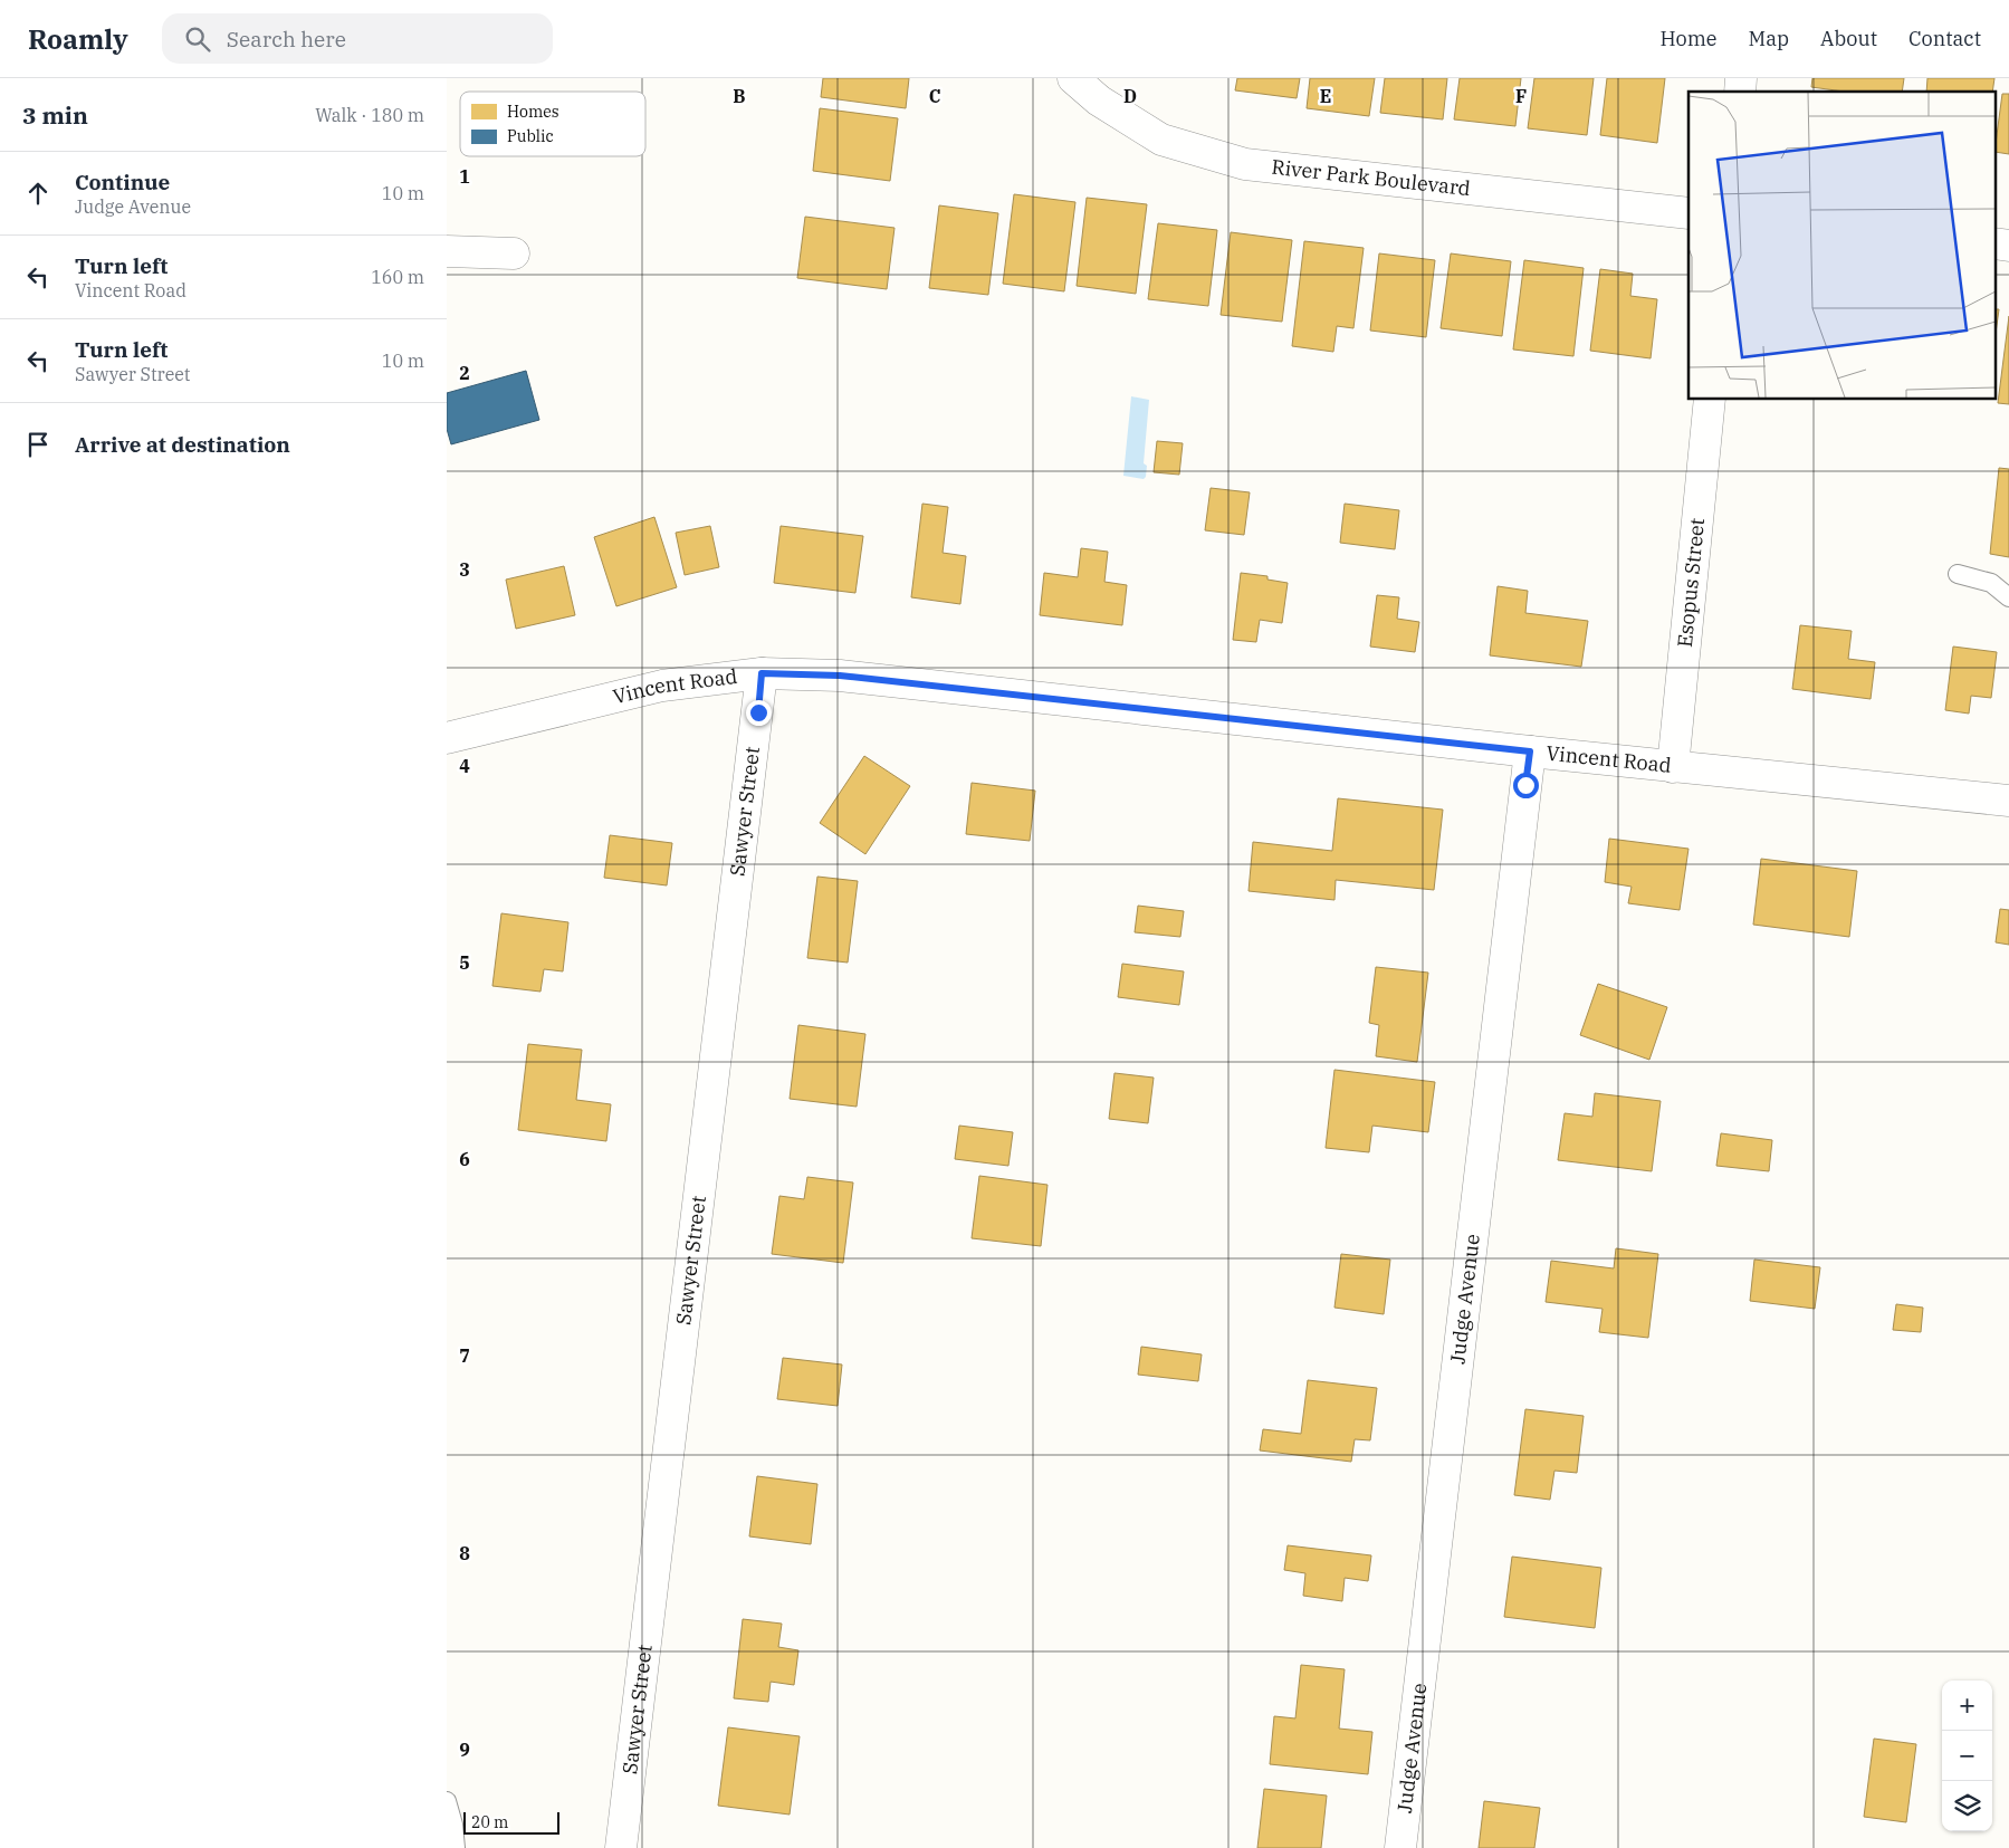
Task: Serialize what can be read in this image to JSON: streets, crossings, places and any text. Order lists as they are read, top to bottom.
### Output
{
  "streets": {
    "street": [
      "River Park Boulevard",
      "Esopus Street",
      "Vincent Road",
      "Sawyer Street",
      "Judge Avenue"
    ]
  },
  "crossings": [
    ["Esopus Street", "Vincent Road"],
    ["Vincent Road", "Sawyer Street"],
    ["Vincent Road", "Judge Avenue"]
  ],
  "legend": ["Homes", "Public"],
  "scale_bar": "20 m",
  "page": {
    "header": "Roamly",
    "search": "Search here",
    "nav": [
      "Home",
      "Map",
      "About",
      "Contact"
    ],
    "heading": ["3 min", "Walk · 180 m"],
    "list": [
      ["Continue", "Judge Avenue", "10 m"],
      ["Turn left", "Vincent Road", "160 m"],
      ["Turn left", "Sawyer Street", "10 m"],
      "Arrive at destination"
    ],
    "map_buttons": ["+", "−"],
    "scale": "20 m"
  },
  "grid": {
    "columns": [
      "B",
      "C",
      "D",
      "E",
      "F"
    ],
    "rows": [
      "1",
      "2",
      "3",
      "4",
      "5",
      "6",
      "7",
      "8",
      "9"
    ]
  }
}
